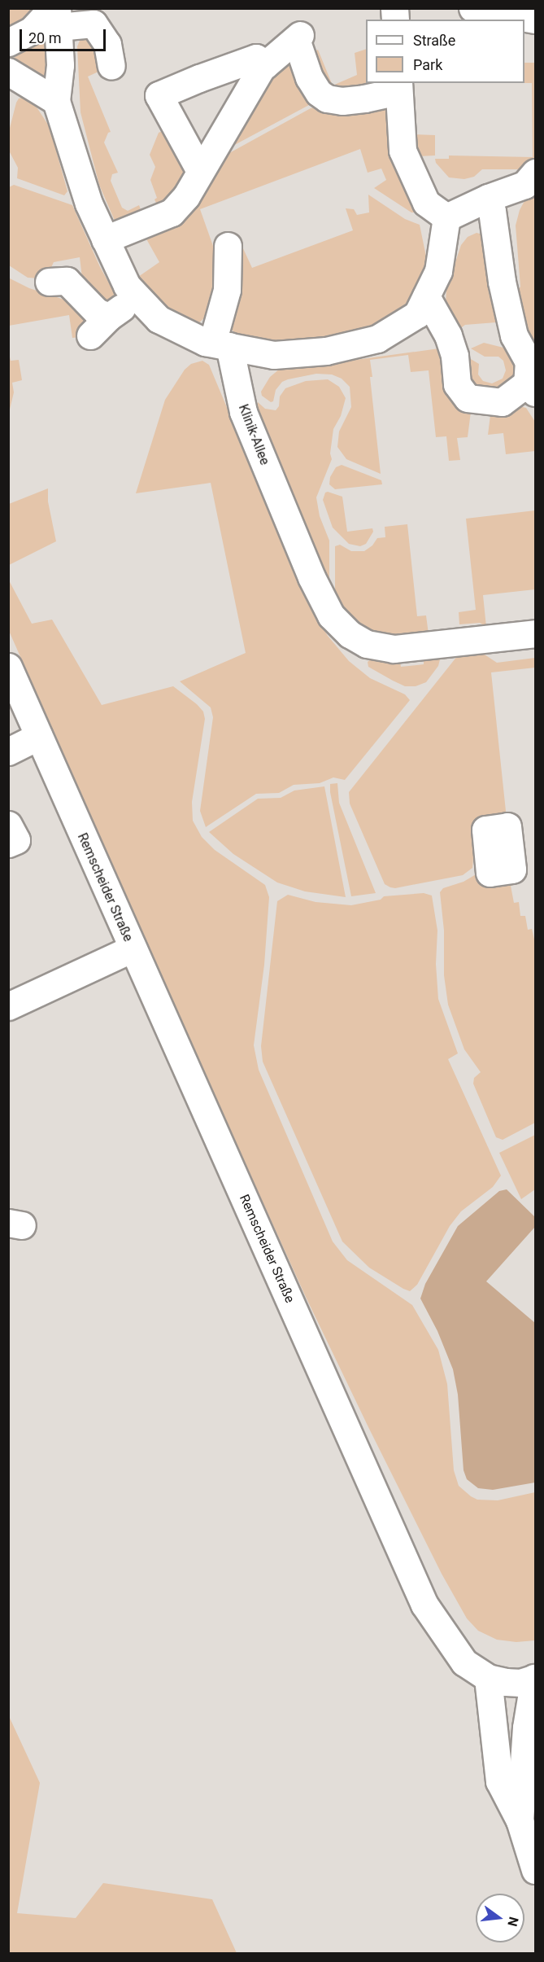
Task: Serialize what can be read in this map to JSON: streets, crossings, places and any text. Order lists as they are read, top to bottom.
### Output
{
  "streets": {
    "street": ["Klinik-Allee", "Remscheider Straße"]
  },
  "legend": ["Straße", "Park"],
  "scale_bar": "20 m",
  "north": "right"
}
